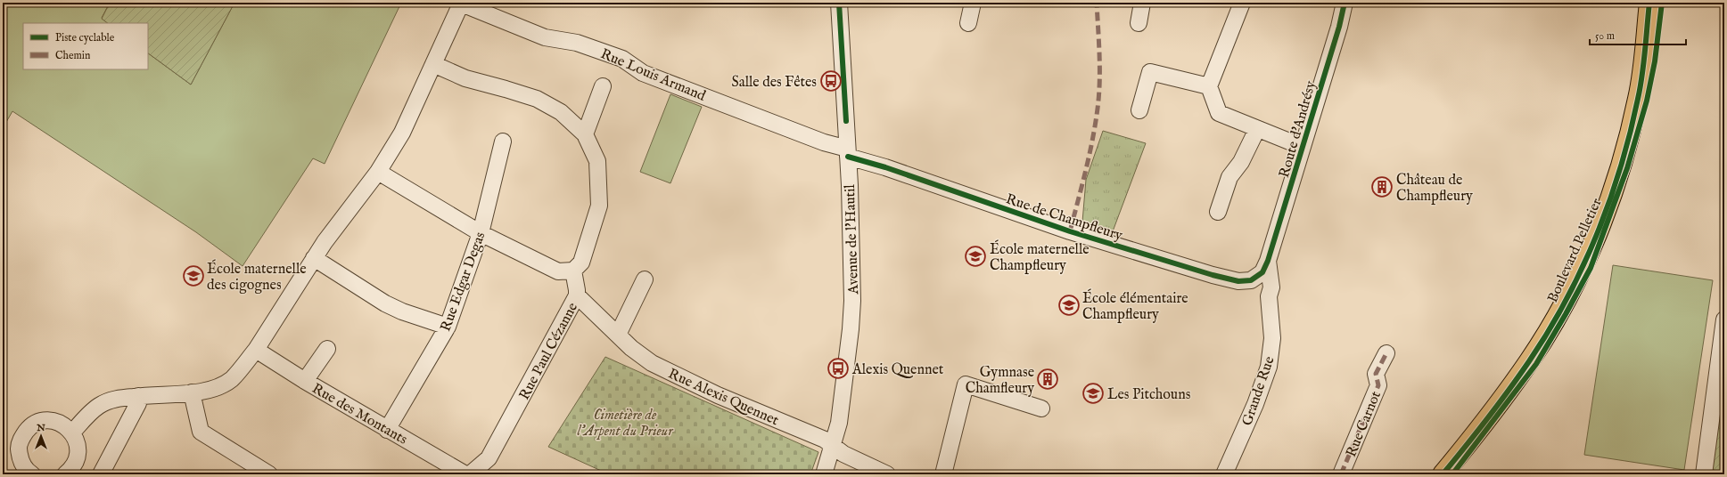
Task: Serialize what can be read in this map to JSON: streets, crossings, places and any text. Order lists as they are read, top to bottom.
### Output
{
  "streets": {
    "main road": ["Boulevard Pelletier"],
    "street": [
      "Rue Louis Armand",
      "Route d'Andrésy",
      "Rue de Champfleury",
      "Avenue de l'Hautil",
      "Rue Edgar Degas",
      "Rue Paul Cézanne",
      "Grande Rue",
      "Rue Alexis Quennet",
      "Rue des Montants",
      "Rue Carnot"
    ]
  },
  "crossings": [
    ["Rue Louis Armand", "Rue de Champfleury"],
    ["Rue Louis Armand", "Avenue de l'Hautil"],
    ["Route d'Andrésy", "Rue de Champfleury"],
    ["Route d'Andrésy", "Grande Rue"],
    ["Rue de Champfleury", "Avenue de l'Hautil"],
    ["Rue de Champfleury", "Grande Rue"],
    ["Avenue de l'Hautil", "Rue Alexis Quennet"],
    ["Rue Edgar Degas", "Rue des Montants"],
    ["Rue Paul Cézanne", "Rue Alexis Quennet"]
  ],
  "parks": ["Cimetière de l'Arpent du Prieur"],
  "places": {
    "bus stop": ["Salle des Fêtes", "Alexis Quennet"],
    "building": ["Château de Champfleury", "Gymnase Chamfleury"],
    "school or university": [
      "École maternelle Champfleury",
      "École maternelle des cigognes",
      "École élémentaire Champfleury",
      "Les Pitchouns"
    ]
  },
  "legend": ["Piste cyclable", "Chemin"],
  "scale_bar": "50 m",
  "north": "top"
}
